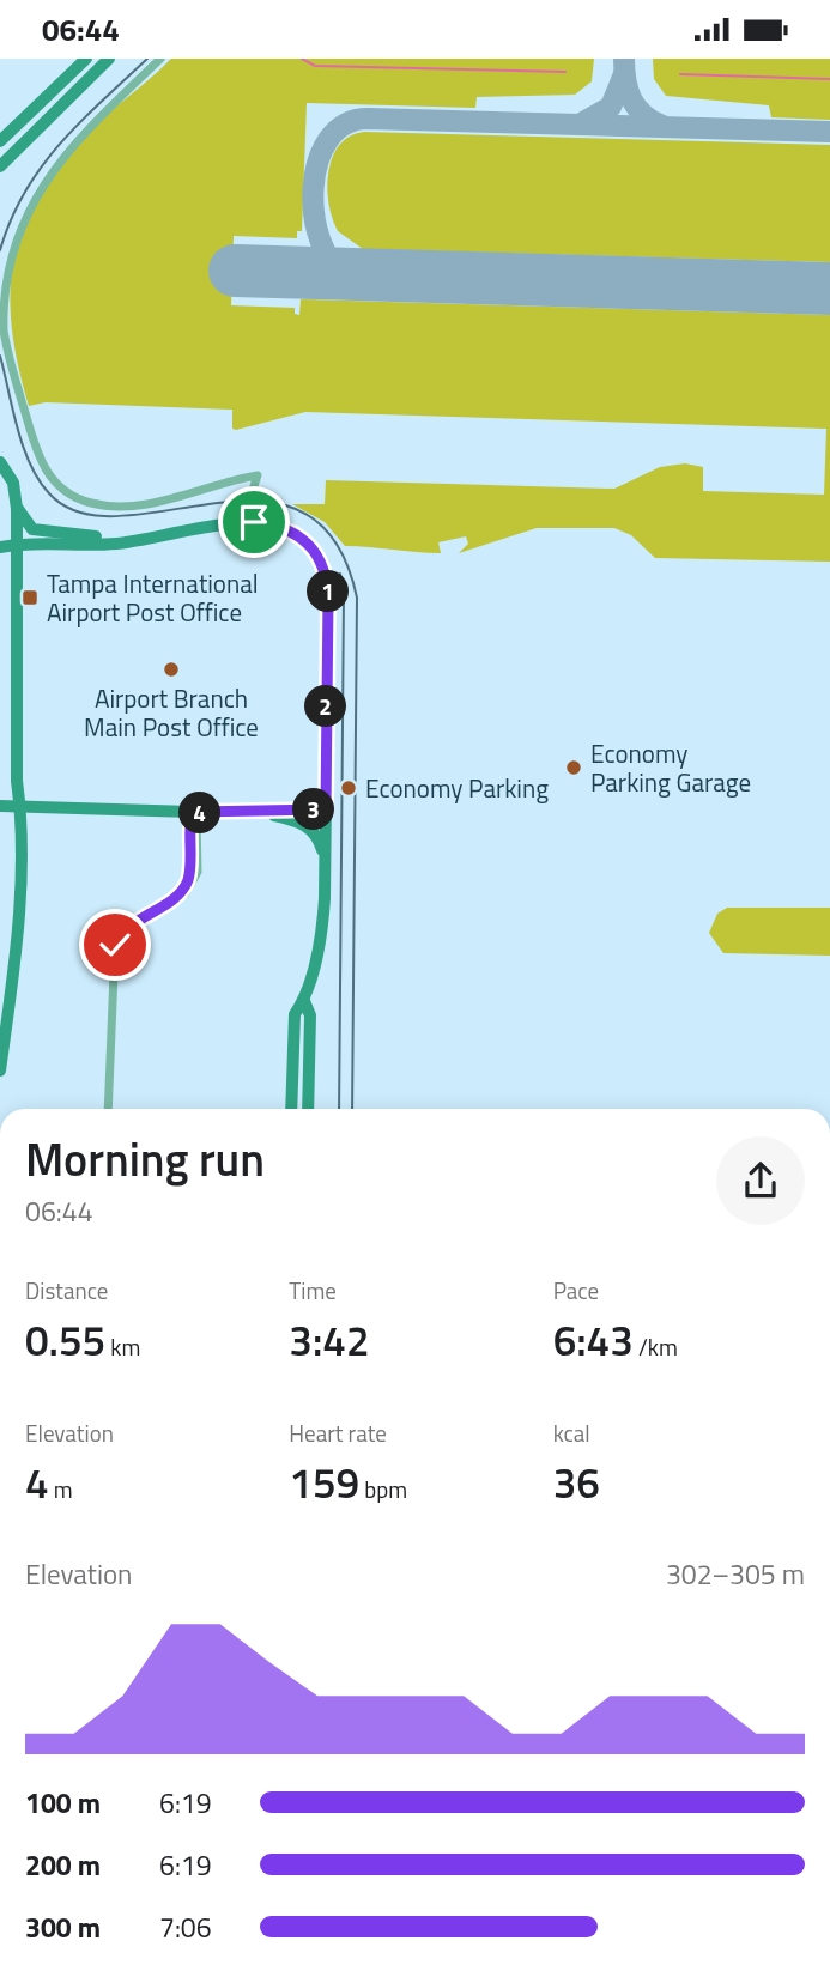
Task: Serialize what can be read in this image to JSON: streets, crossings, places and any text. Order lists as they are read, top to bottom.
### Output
{
  "places": {
    "transit": ["Tampa International Airport Post Office"],
    "other": ["Airport Branch Main Post Office", "Economy Parking Garage", "Economy Parking"]
  },
  "page": {
    "status": "06:44",
    "pins": [
      "1",
      "2",
      "3",
      "4"
    ],
    "heading": ["Morning run", "06:44"],
    "stats": [
      ["Distance", "0.55 km"],
      ["Time", "3:42"],
      ["Pace", "6:43 /km"],
      ["Elevation", "4 m"],
      ["Heart rate", "159 bpm"],
      ["kcal", "36"]
    ],
    "chart": ["Elevation", "302–305 m"],
    "list": [
      {
        "name": "100 m",
        "note": "6:19"
      },
      {
        "name": "200 m",
        "note": "6:19"
      },
      {
        "name": "300 m",
        "note": "7:06"
      }
    ]
  }
}
